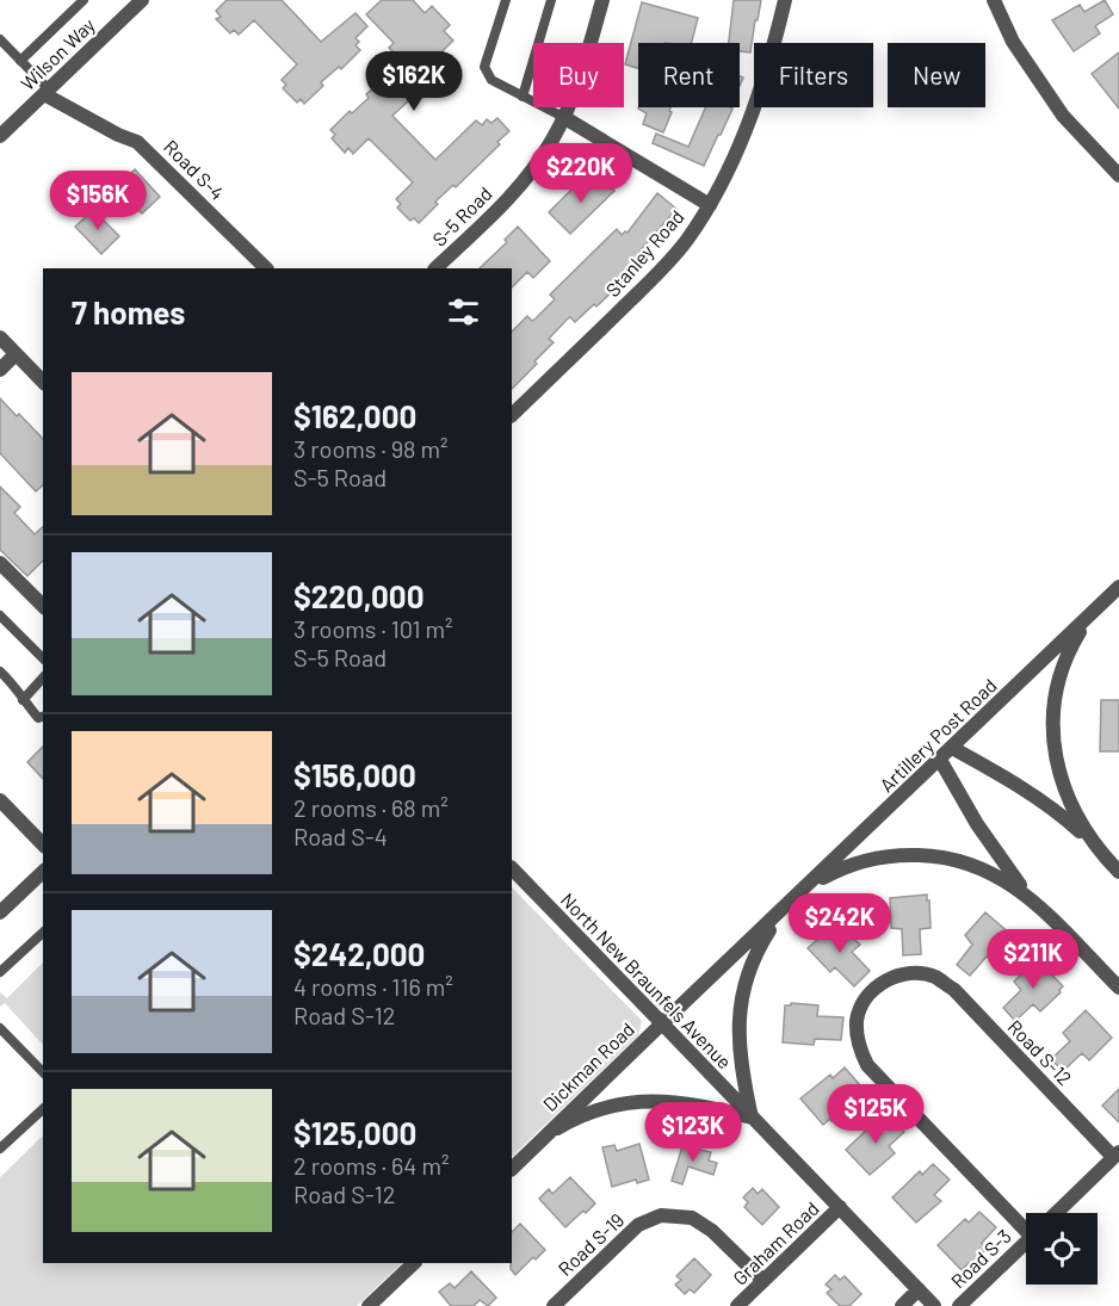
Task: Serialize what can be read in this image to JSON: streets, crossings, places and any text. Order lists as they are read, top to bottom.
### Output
{
  "streets": {
    "street": [
      "Wilson Way",
      "Road S-4",
      "S-5 Road",
      "Stanley Road",
      "Artillery Post Road",
      "North New Braunfels Avenue",
      "Road S-12",
      "Dickman Road",
      "Graham Road",
      "Road S-19",
      "Road S-3"
    ]
  },
  "crossings": [
    ["Wilson Way", "Road S-4"],
    ["Artillery Post Road", "North New Braunfels Avenue"],
    ["Artillery Post Road", "Dickman Road"],
    ["North New Braunfels Avenue", "Dickman Road"],
    ["North New Braunfels Avenue", "Graham Road"],
    ["Road S-12", "Road S-3"],
    ["Graham Road", "Road S-19"]
  ],
  "page": {
    "chip": [
      "Buy",
      "Rent",
      "Filters",
      "New"
    ],
    "price": [
      "$162K",
      "$220K",
      "$156K",
      "$242K",
      "$211K",
      "$125K",
      "$123K"
    ],
    "heading": "7 homes",
    "list": [
      {
        "name": "$162,000",
        "note": "3 rooms · 98 m² · S-5 Road"
      },
      {
        "name": "$220,000",
        "note": "3 rooms · 101 m² · S-5 Road"
      },
      {
        "name": "$156,000",
        "note": "2 rooms · 68 m² · Road S-4"
      },
      {
        "name": "$242,000",
        "note": "4 rooms · 116 m² · Road S-12"
      },
      {
        "name": "$125,000",
        "note": "2 rooms · 64 m² · Road S-12"
      }
    ]
  }
}
